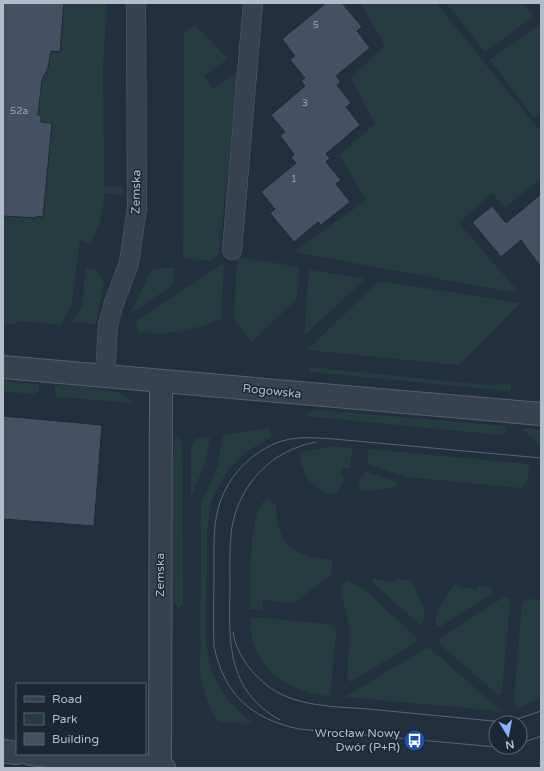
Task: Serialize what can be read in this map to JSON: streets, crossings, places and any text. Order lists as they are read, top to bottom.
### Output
{
  "streets": {
    "street": ["Zemska", "Rogowska"]
  },
  "crossings": [
    ["Zemska", "Rogowska"]
  ],
  "places": {
    "bus stop": ["Wrocław Nowy Dwór (P+R)"]
  },
  "house_numbers": [
    "5",
    "3",
    "52a",
    "1"
  ],
  "legend": ["Road", "Park", "Building"],
  "north": "bottom"
}
